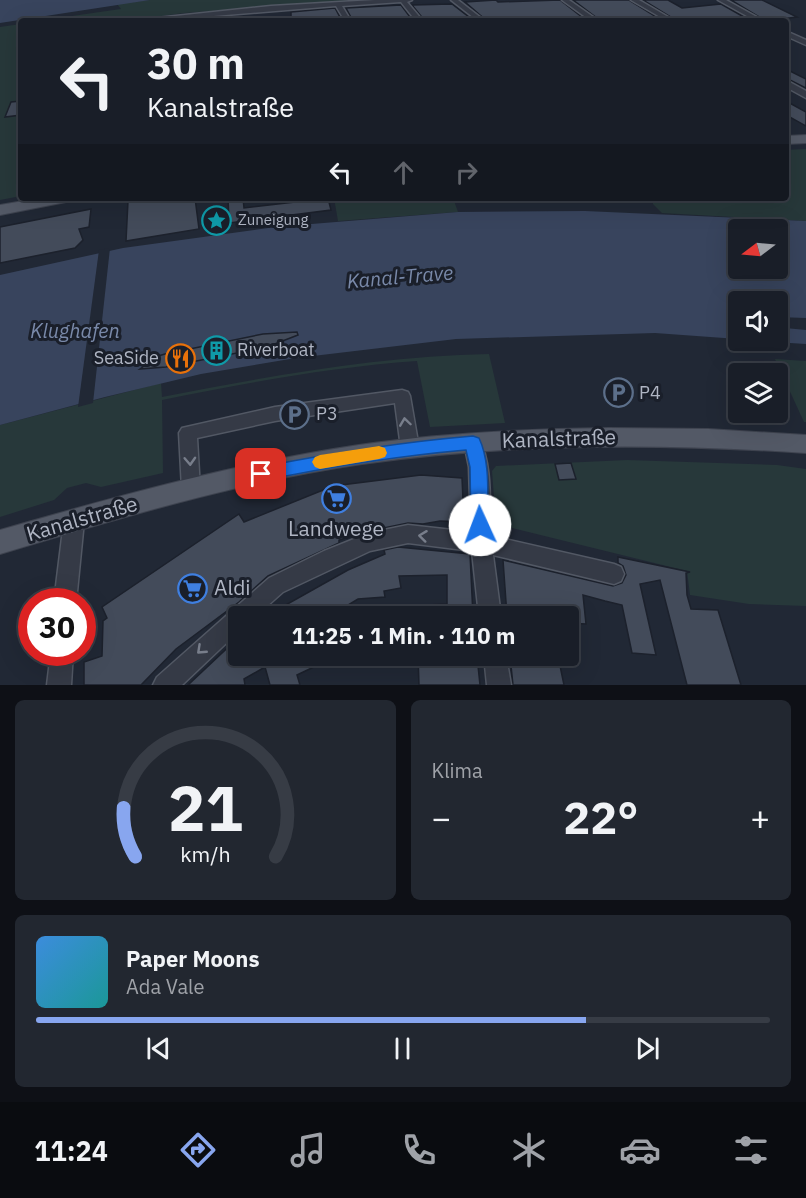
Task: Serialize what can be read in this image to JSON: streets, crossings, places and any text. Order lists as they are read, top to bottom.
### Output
{
  "streets": {
    "main road": ["Kanalstraße"]
  },
  "water": ["Kanal-Trave", "Klughafen"],
  "places": {
    "place": ["Zuneigung"],
    "building": ["Riverboat"],
    "restaurant": ["SeaSide"],
    "parking": ["P4", "P3"],
    "supermarket": ["Landwege", "Aldi"]
  },
  "north": "left",
  "page": {
    "turn": ["30 m", "Kanalstraße"],
    "limit": "30",
    "trip": "11:25 · 1 Min. · 110 m",
    "tile": "Klima",
    "heat": ["−", "22°", "+"],
    "song": ["Paper Moons", "Ada Vale"],
    "tabs": "11:24",
    "gauge": ["21", "km/h"]
  }
}
